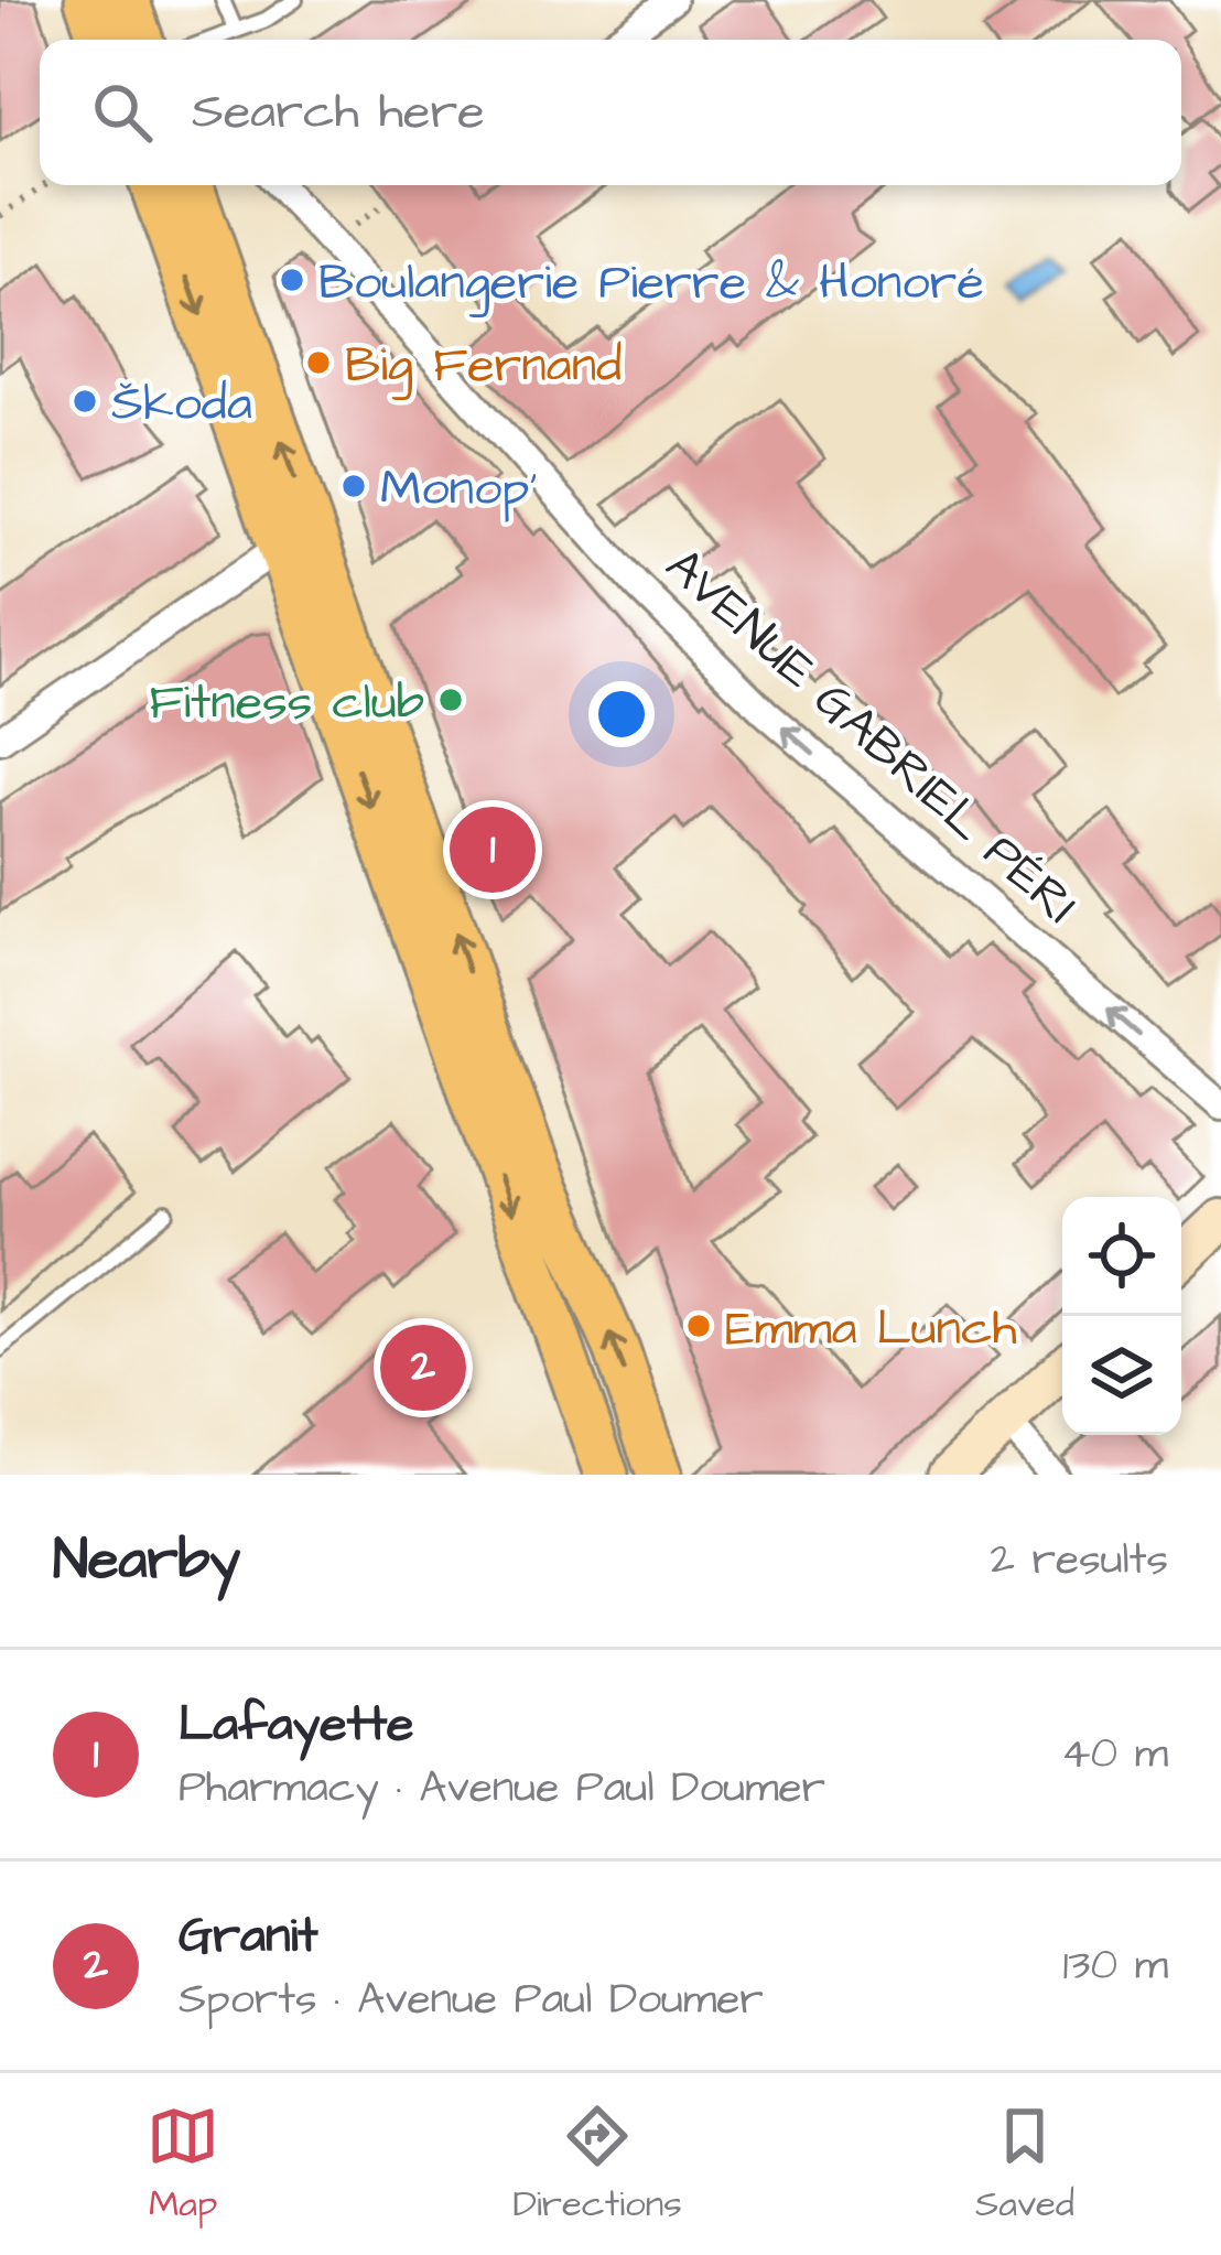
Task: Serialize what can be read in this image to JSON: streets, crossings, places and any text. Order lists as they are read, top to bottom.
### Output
{
  "streets": {
    "street": ["AVENUE GABRIEL PÉRI"]
  },
  "one_way": ["AVENUE GABRIEL PÉRI"],
  "places": [
    "Boulangerie Pierre & Honoré",
    "Big Fernand",
    "Škoda",
    "Monop'",
    "Fitness club",
    "Emma Lunch"
  ],
  "page": {
    "search": "Search here",
    "pins": ["1", "2"],
    "heading": ["Nearby", "2 results"],
    "list": [
      {
        "mark": "1",
        "name": "Lafayette",
        "note": "Pharmacy · Avenue Paul Doumer",
        "value": "40 m"
      },
      {
        "mark": "2",
        "name": "Granit",
        "note": "Sports · Avenue Paul Doumer",
        "value": "130 m"
      }
    ],
    "nav": ["Map", "Directions", "Saved"]
  }
}
